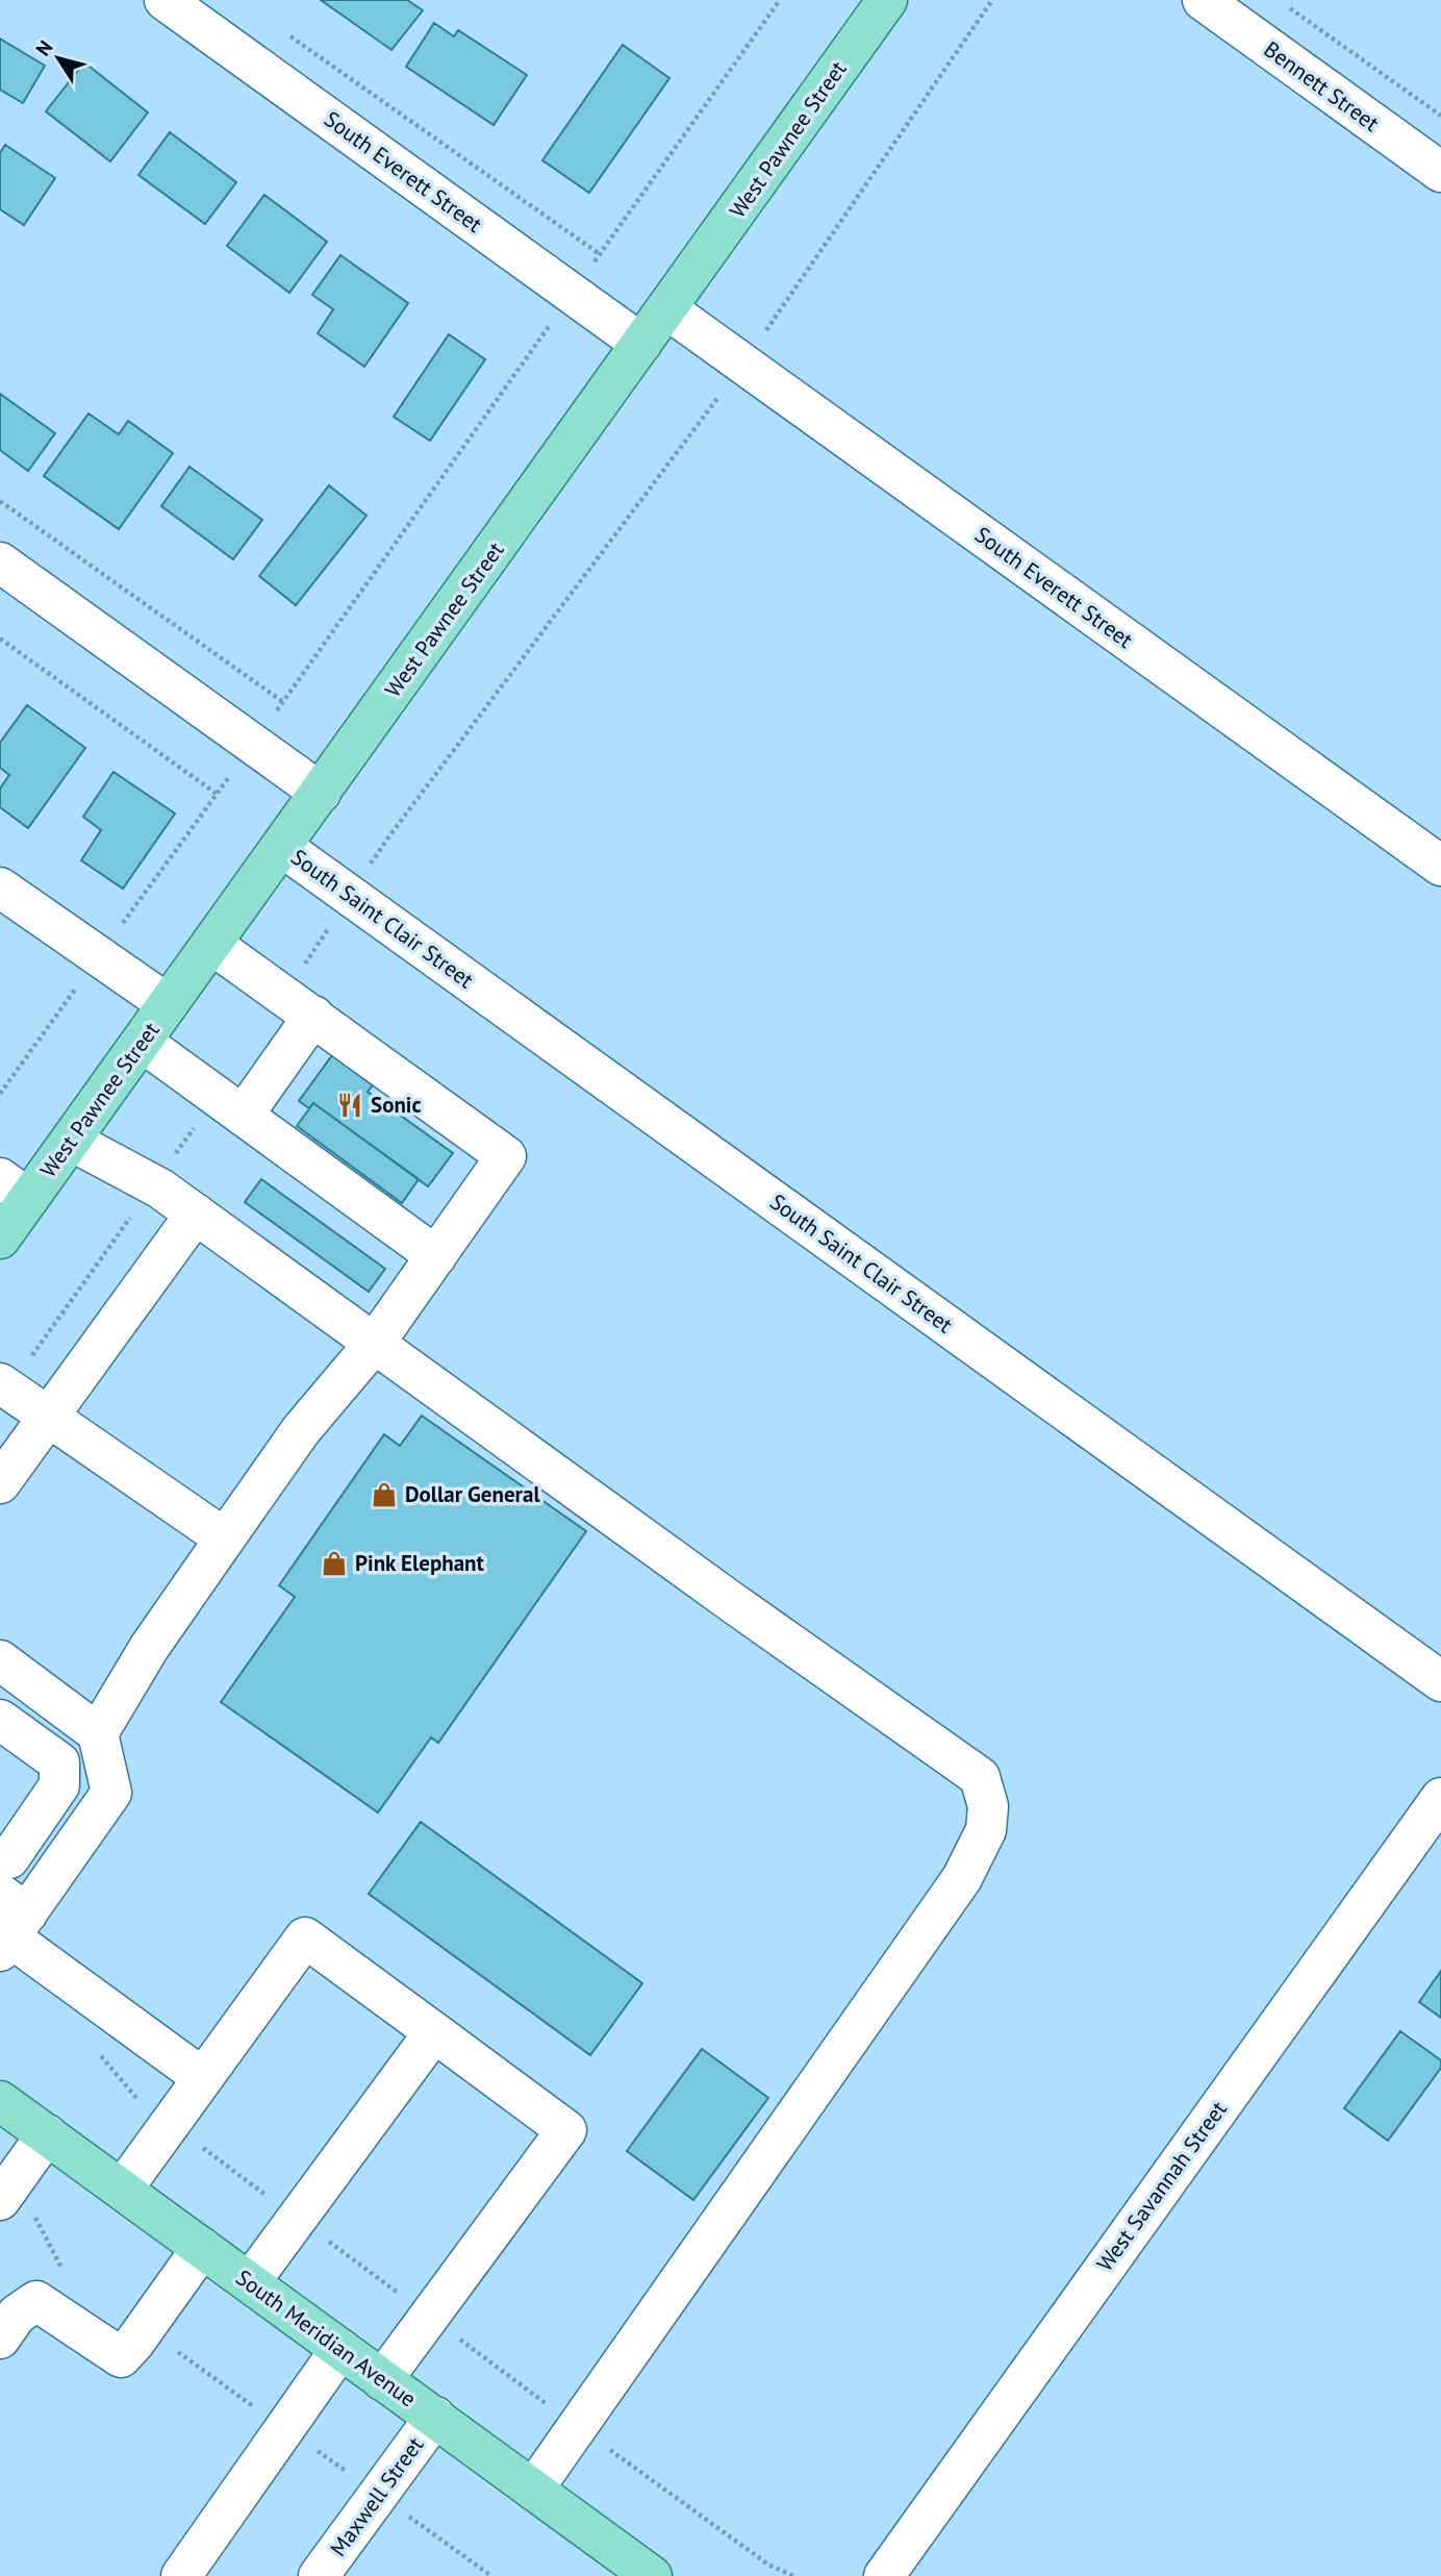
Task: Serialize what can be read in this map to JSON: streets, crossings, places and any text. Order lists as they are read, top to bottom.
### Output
{
  "streets": {
    "main road": ["West Pawnee Street", "South Meridian Avenue"],
    "street": [
      "Bennett Street",
      "South Everett Street",
      "South Saint Clair Street",
      "West Savannah Street",
      "Maxwell Street"
    ]
  },
  "crossings": [
    ["West Pawnee Street", "South Everett Street"],
    ["West Pawnee Street", "South Saint Clair Street"],
    ["South Meridian Avenue", "Maxwell Street"]
  ],
  "places": {
    "restaurant": ["Sonic"],
    "shop": ["Dollar General", "Pink Elephant"]
  },
  "north": "top left"
}
